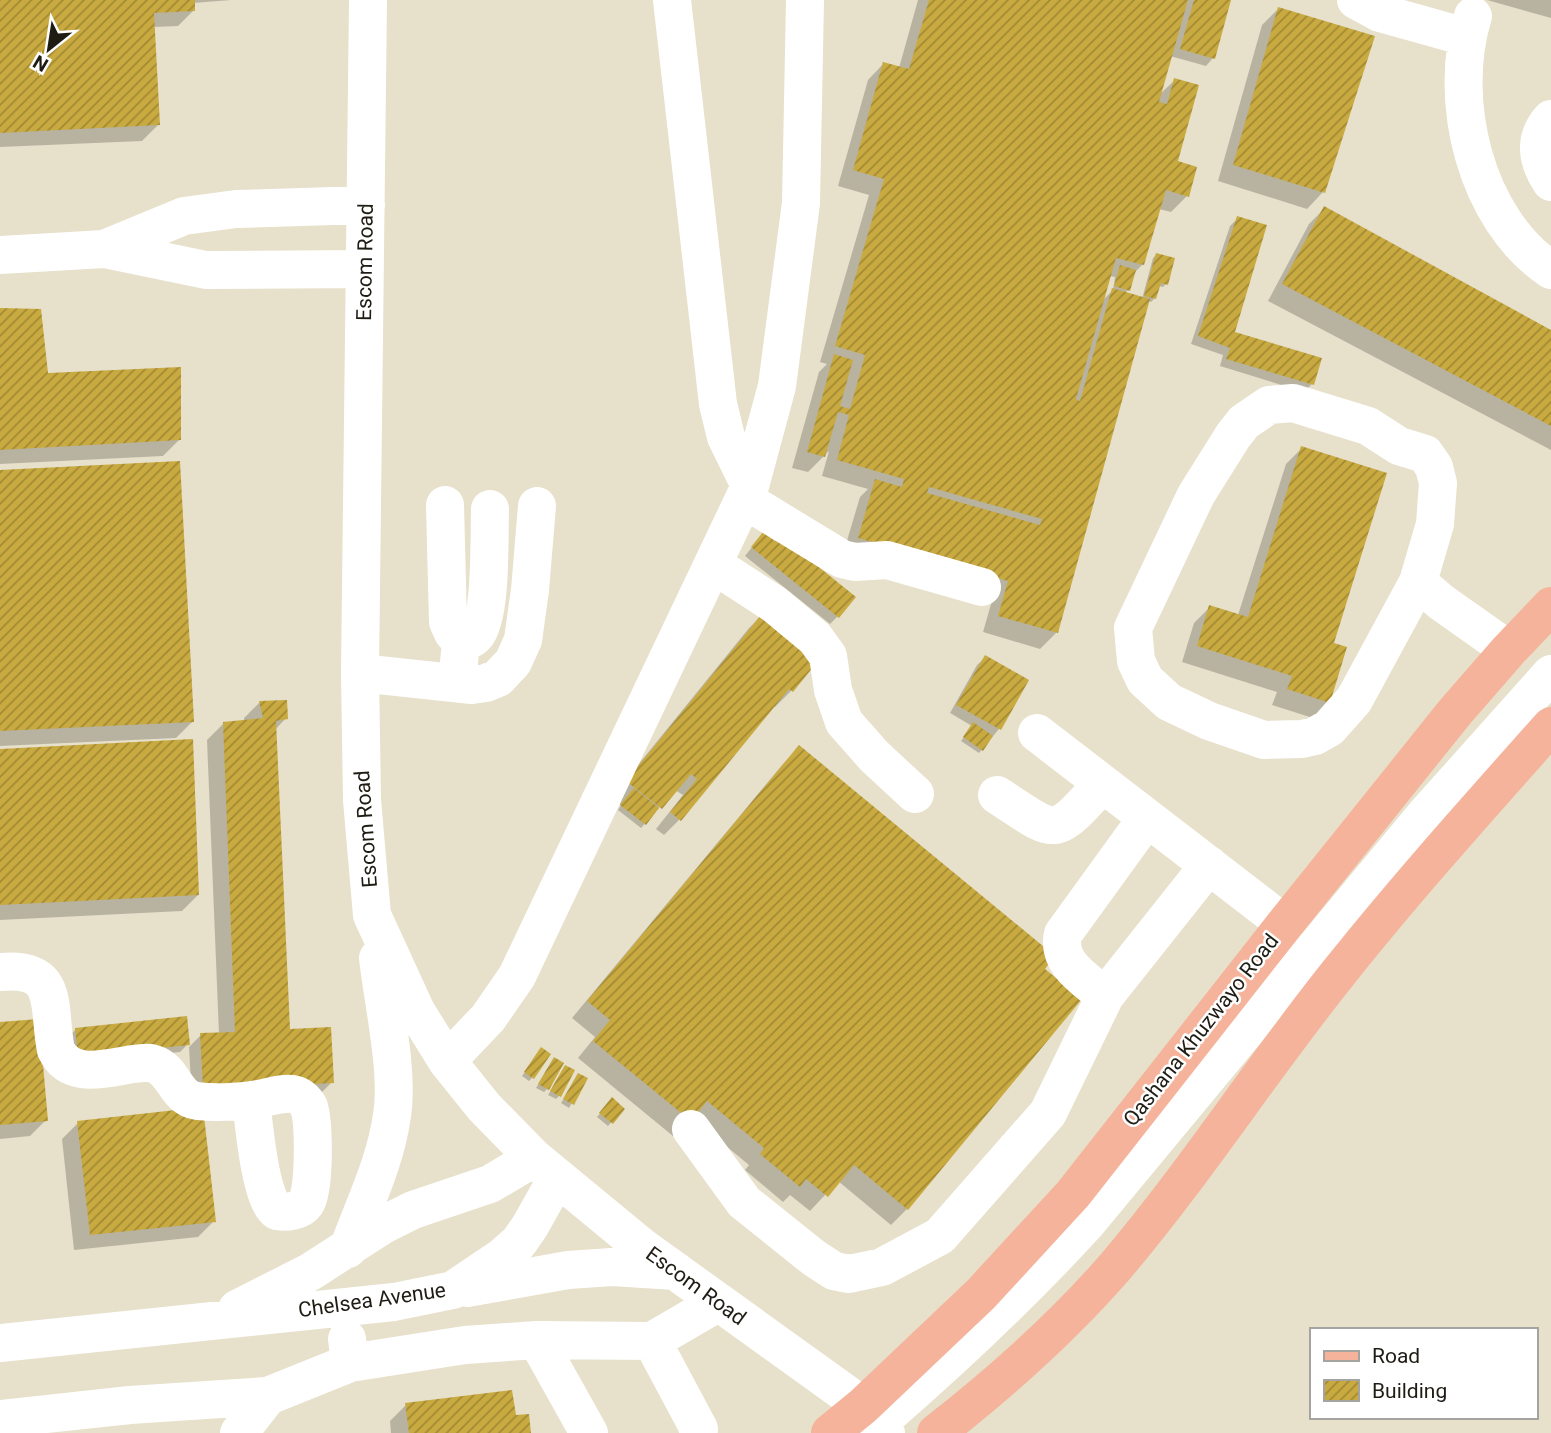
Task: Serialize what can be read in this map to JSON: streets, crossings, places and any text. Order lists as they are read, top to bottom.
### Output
{
  "streets": {
    "main road": ["Qashana Khuzwayo Road"],
    "street": ["Escom Road", "Chelsea Avenue"]
  },
  "crossings": [
    ["Escom Road", "Qashana Khuzwayo Road"],
    ["Escom Road", "Chelsea Avenue"]
  ],
  "legend": ["Road", "Building"],
  "north": "bottom left"
}
